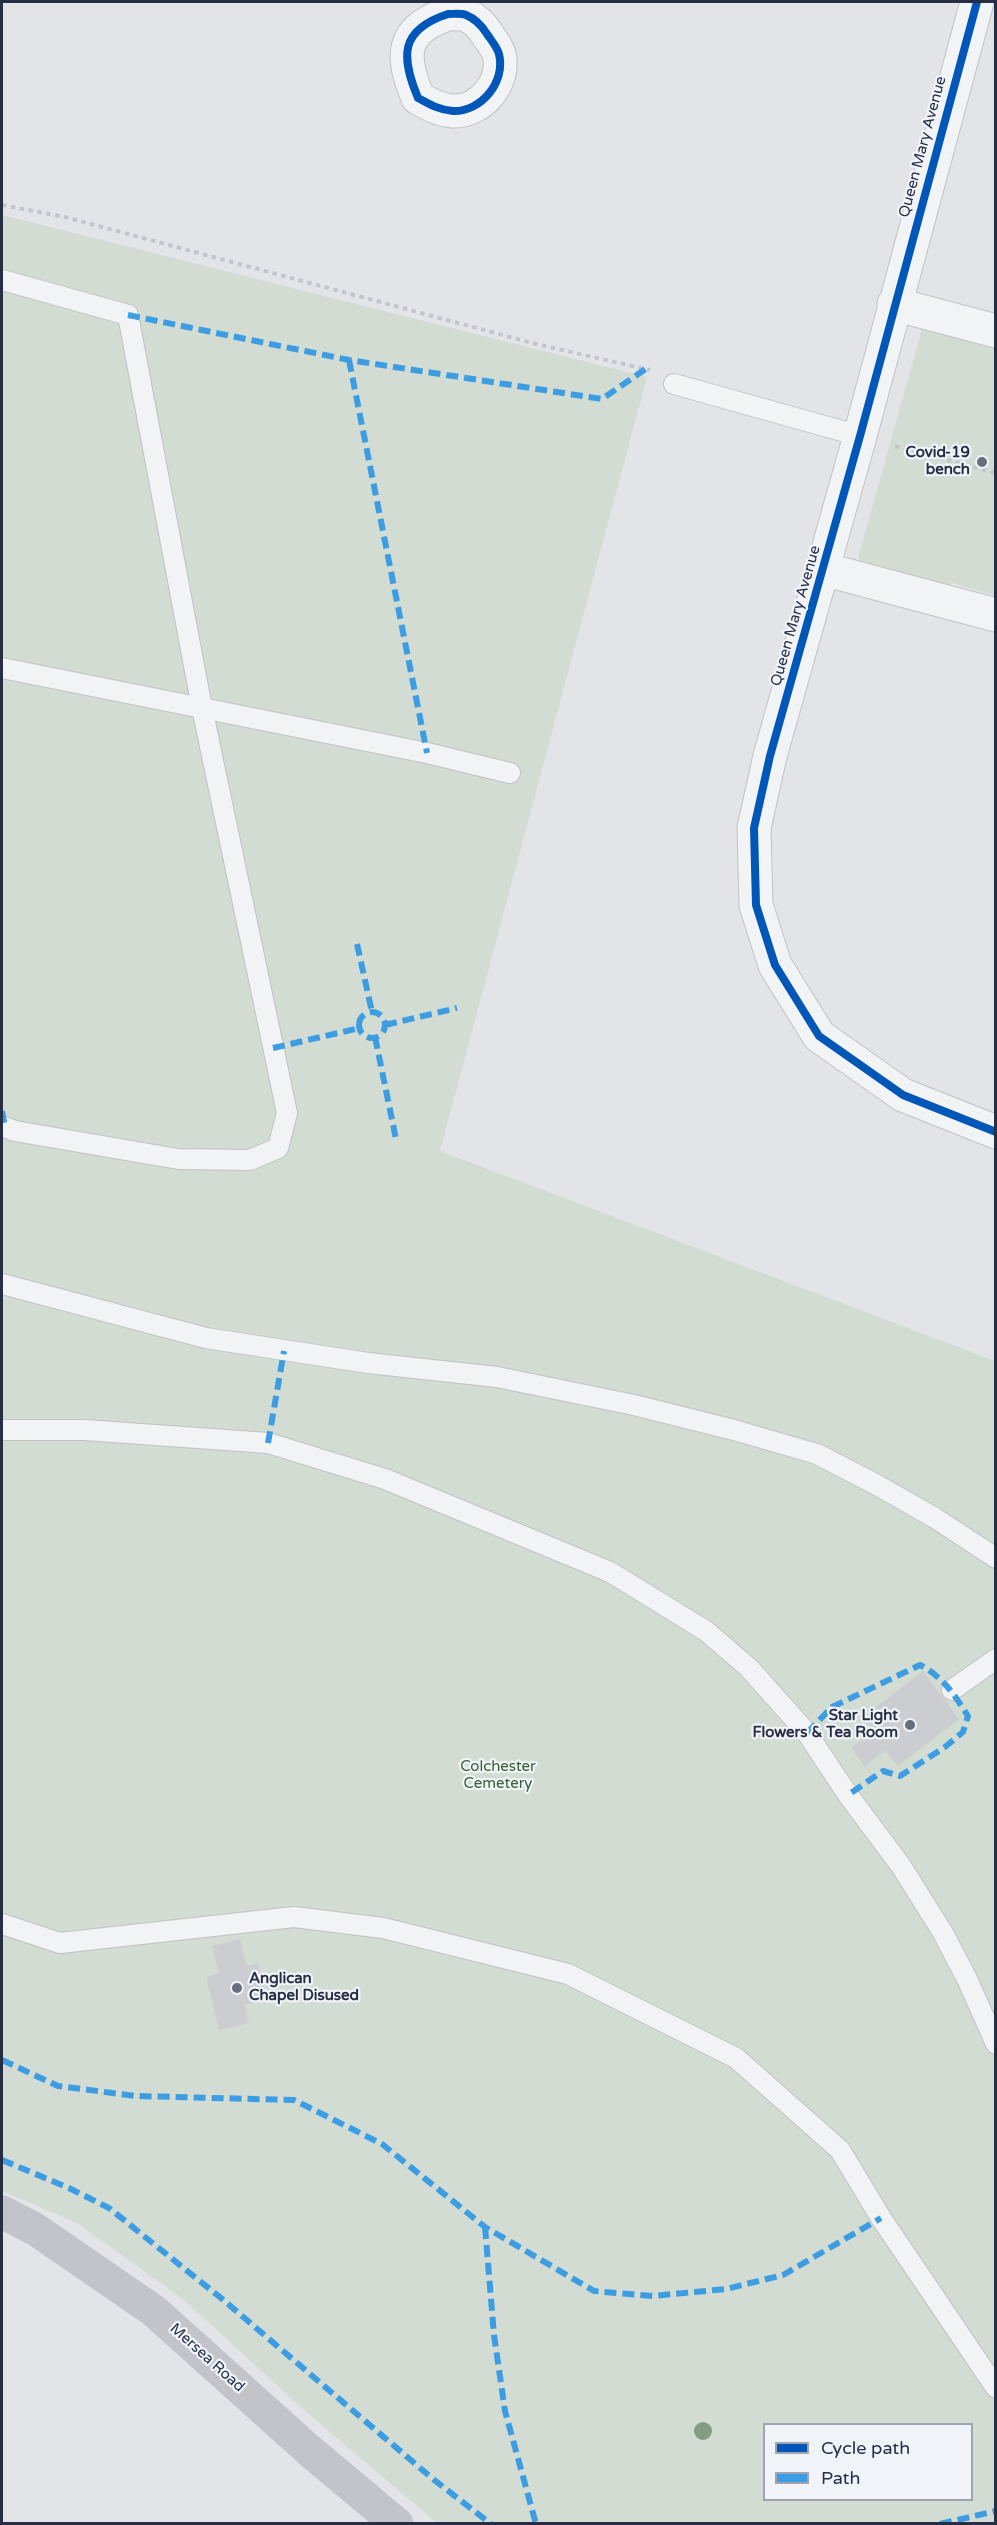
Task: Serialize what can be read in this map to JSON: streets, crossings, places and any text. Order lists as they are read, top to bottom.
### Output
{
  "streets": {
    "main road": ["Mersea Road"],
    "street": ["Queen Mary Avenue"]
  },
  "parks": ["Colchester Cemetery"],
  "places": ["Covid-19 bench", "Star Light Flowers & Tea Room", "Anglican Chapel Disused"],
  "legend": ["Cycle path", "Path"]
}
